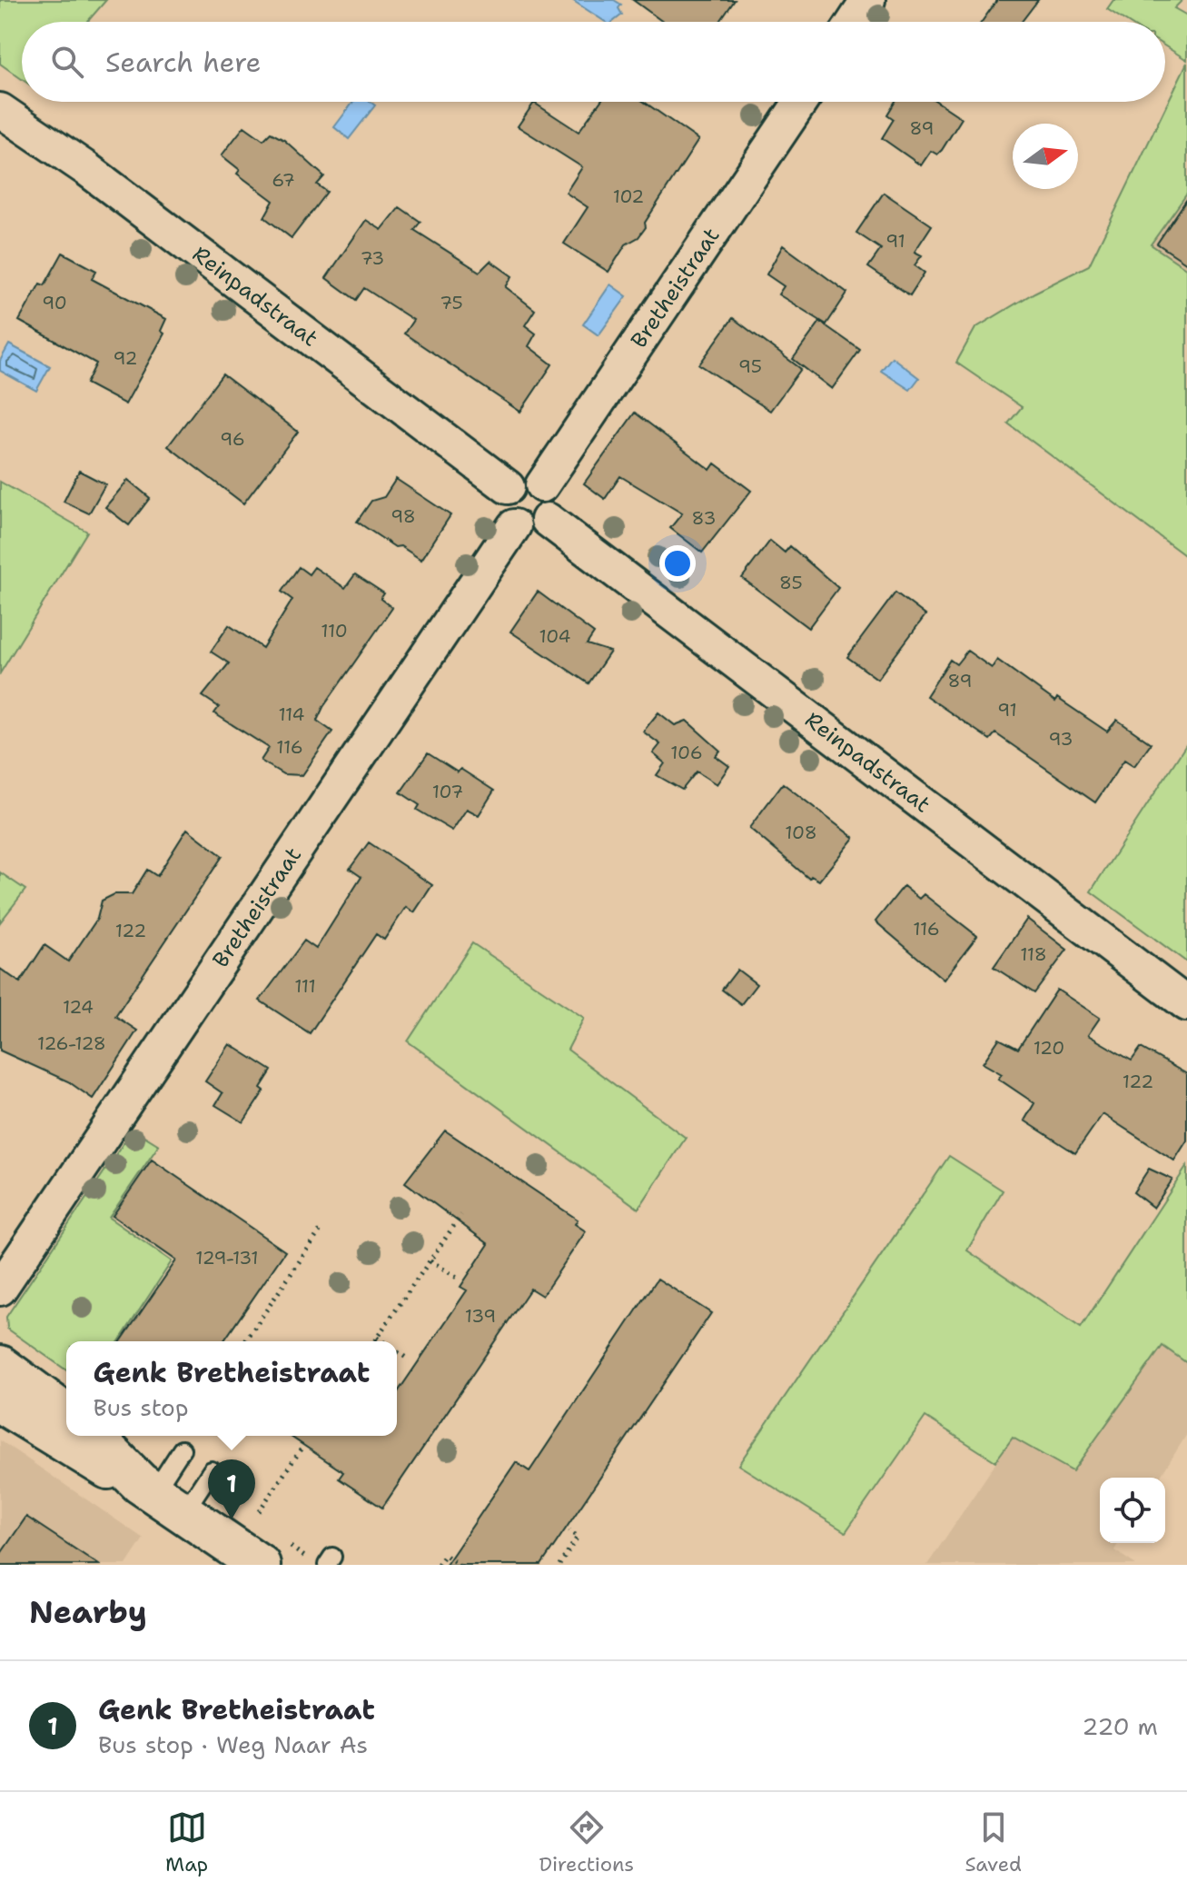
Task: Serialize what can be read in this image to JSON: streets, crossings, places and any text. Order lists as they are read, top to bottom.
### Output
{
  "streets": {
    "street": ["Bretheistraat", "Reinpadstraat"]
  },
  "crossings": [
    ["Bretheistraat", "Reinpadstraat"]
  ],
  "house_numbers": [
    "89",
    "67",
    "102",
    "91",
    "73",
    "90",
    "75",
    "92",
    "95",
    "96",
    "98",
    "83",
    "85",
    "110",
    "104",
    "89",
    "91",
    "114",
    "93",
    "116",
    "106",
    "107",
    "108",
    "116",
    "122",
    "118",
    "111",
    "124",
    "126-128",
    "120",
    "122",
    "129-131",
    "139"
  ],
  "north": "right",
  "page": {
    "search": "Search here",
    "popup": ["Genk Bretheistraat", "Bus stop"],
    "pins": "1",
    "heading": "Nearby",
    "list": [
      {
        "mark": "1",
        "name": "Genk Bretheistraat",
        "note": "Bus stop · Weg Naar As",
        "value": "220 m"
      }
    ],
    "nav": ["Map", "Directions", "Saved"]
  }
}
